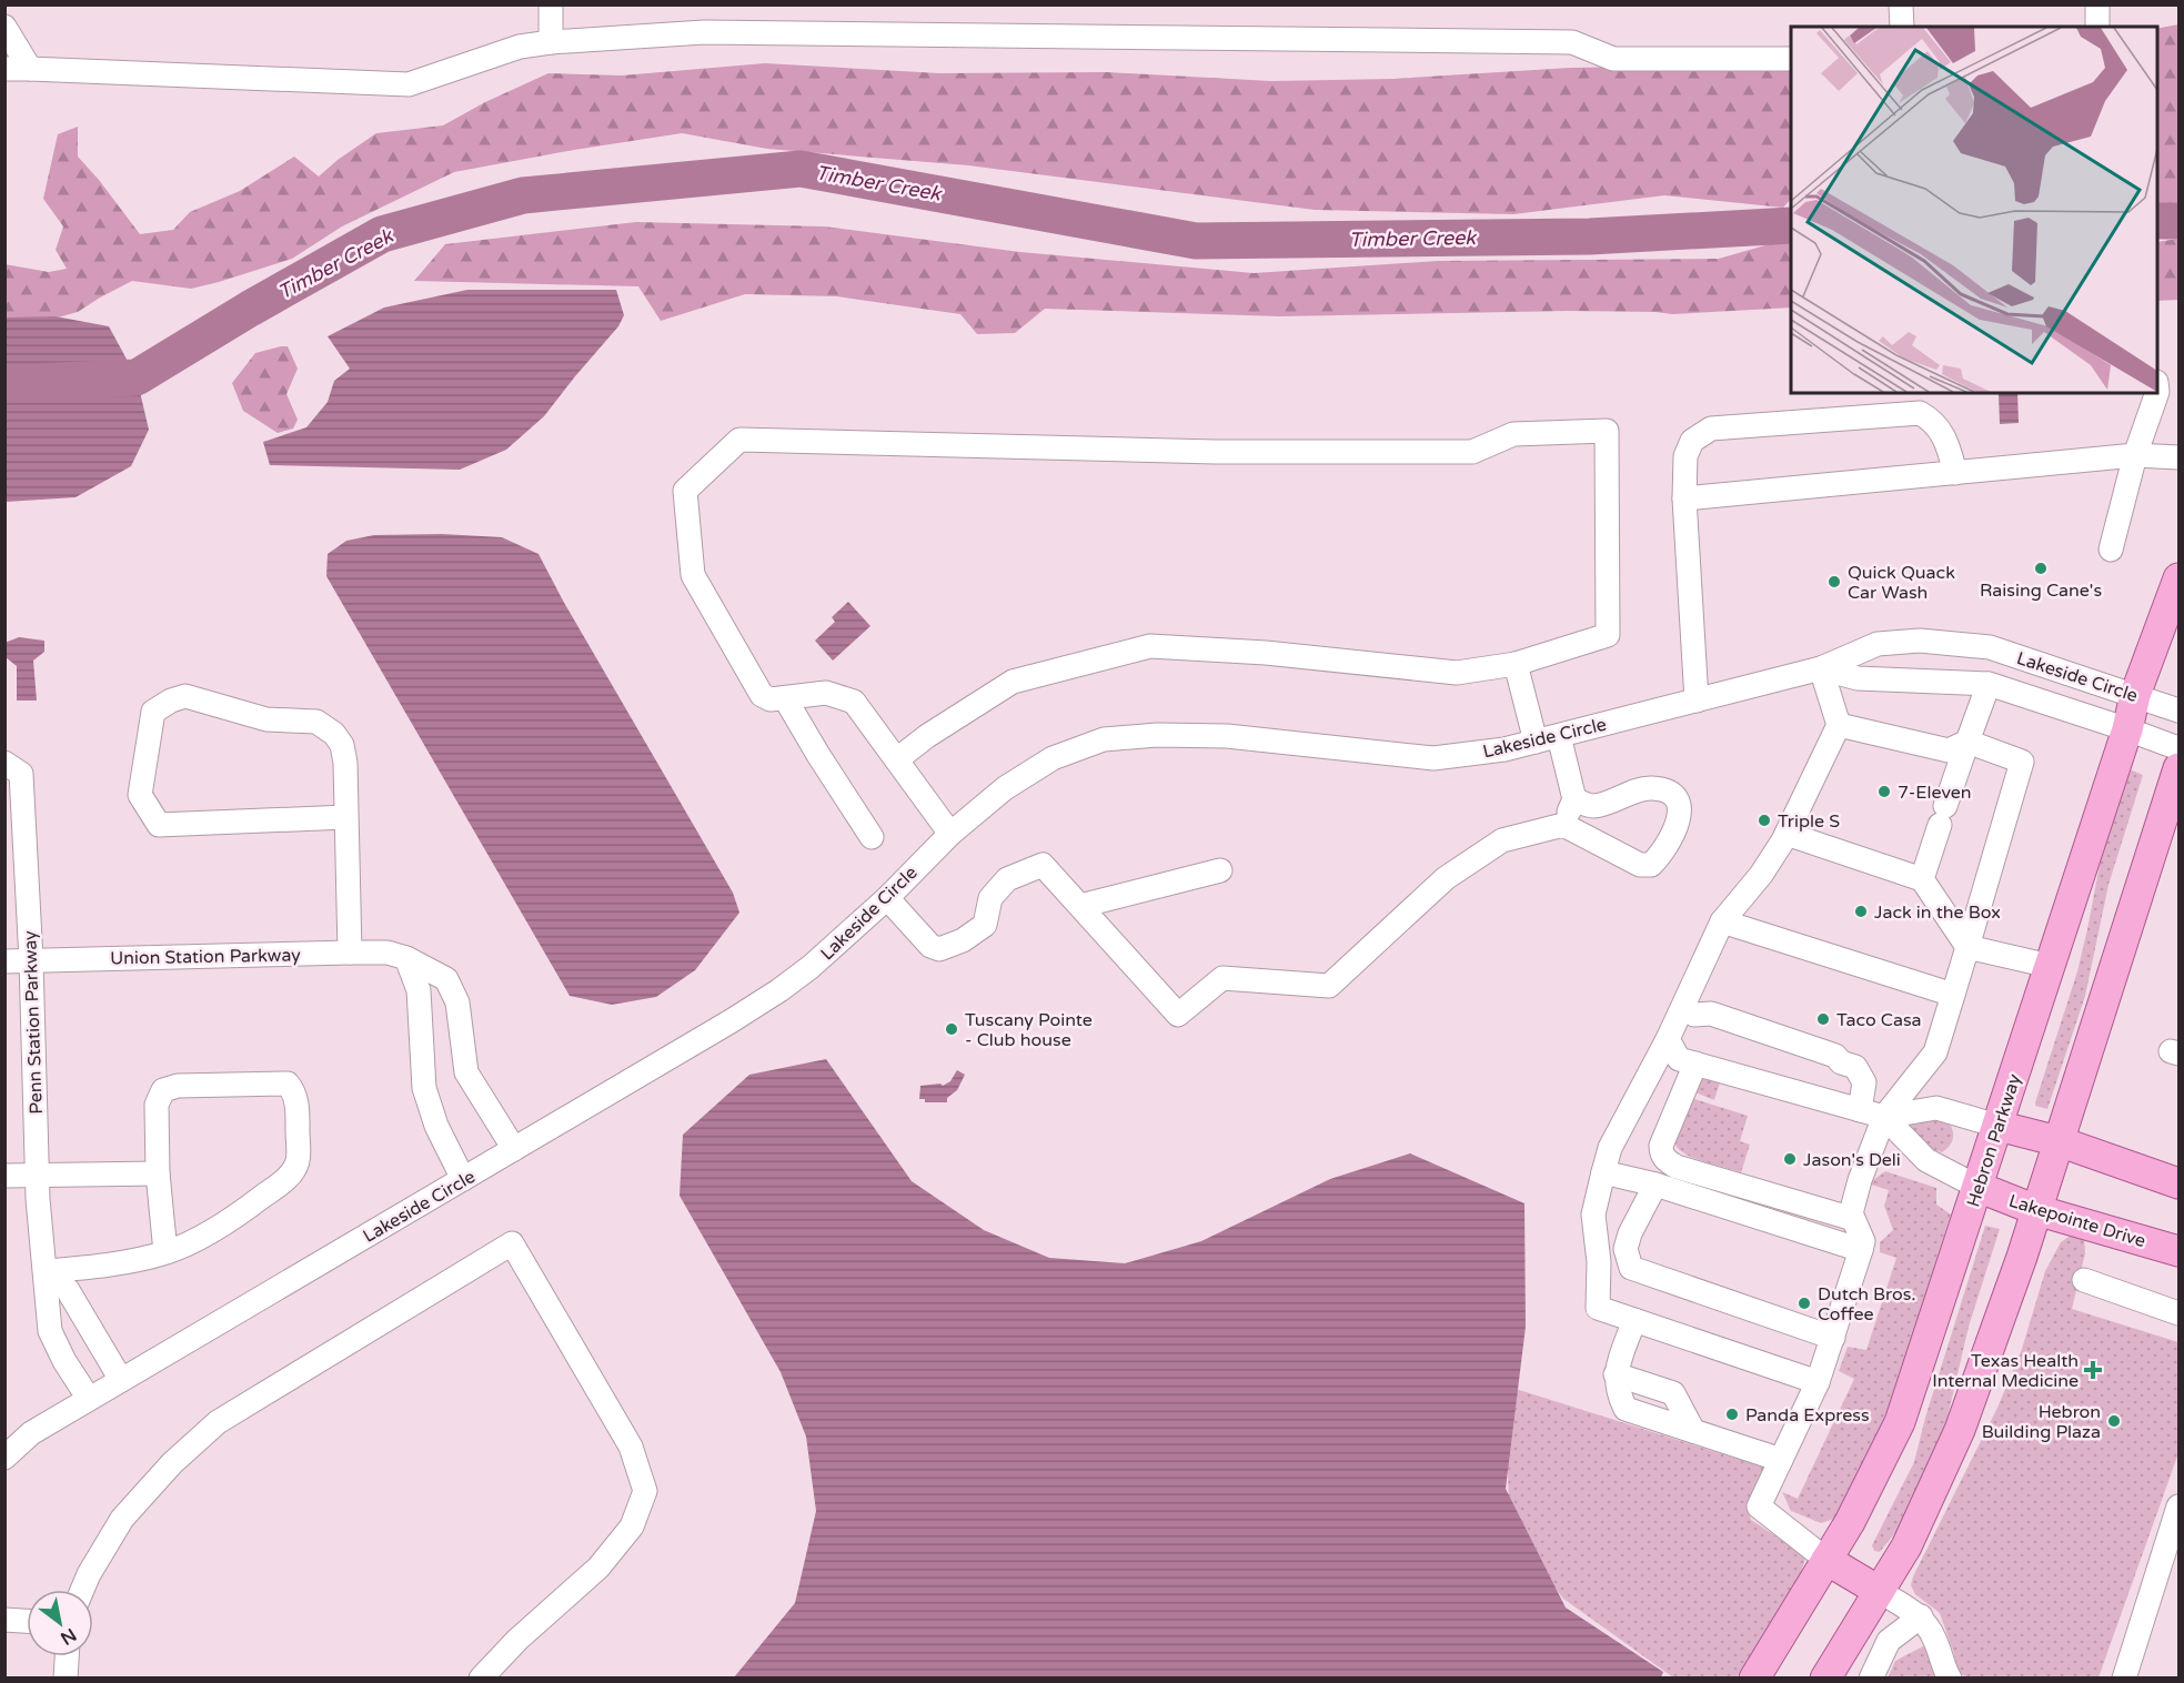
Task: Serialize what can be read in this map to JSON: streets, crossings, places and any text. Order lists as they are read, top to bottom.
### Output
{
  "streets": {
    "main road": ["Hebron Parkway", "Lakepointe Drive"],
    "street": ["Lakeside Circle", "Union Station Parkway", "Penn Station Parkway"]
  },
  "crossings": [
    ["Lakeside Circle", "Union Station Parkway"],
    ["Lakeside Circle", "Penn Station Parkway"],
    ["Lakeside Circle", "Hebron Parkway"],
    ["Union Station Parkway", "Penn Station Parkway"],
    ["Hebron Parkway", "Lakepointe Drive"]
  ],
  "water": ["Timber Creek"],
  "places": {
    "other": [
      "Raising Cane's",
      "Quick Quack Car Wash",
      "7-Eleven",
      "Triple S",
      "Jack in the Box",
      "Taco Casa",
      "Tuscany Pointe - Club house",
      "Jason's Deli",
      "Dutch Bros. Coffee",
      "Panda Express",
      "Hebron Building Plaza"
    ],
    "health": ["Texas Health Internal Medicine"]
  },
  "north": "bottom right"
}
